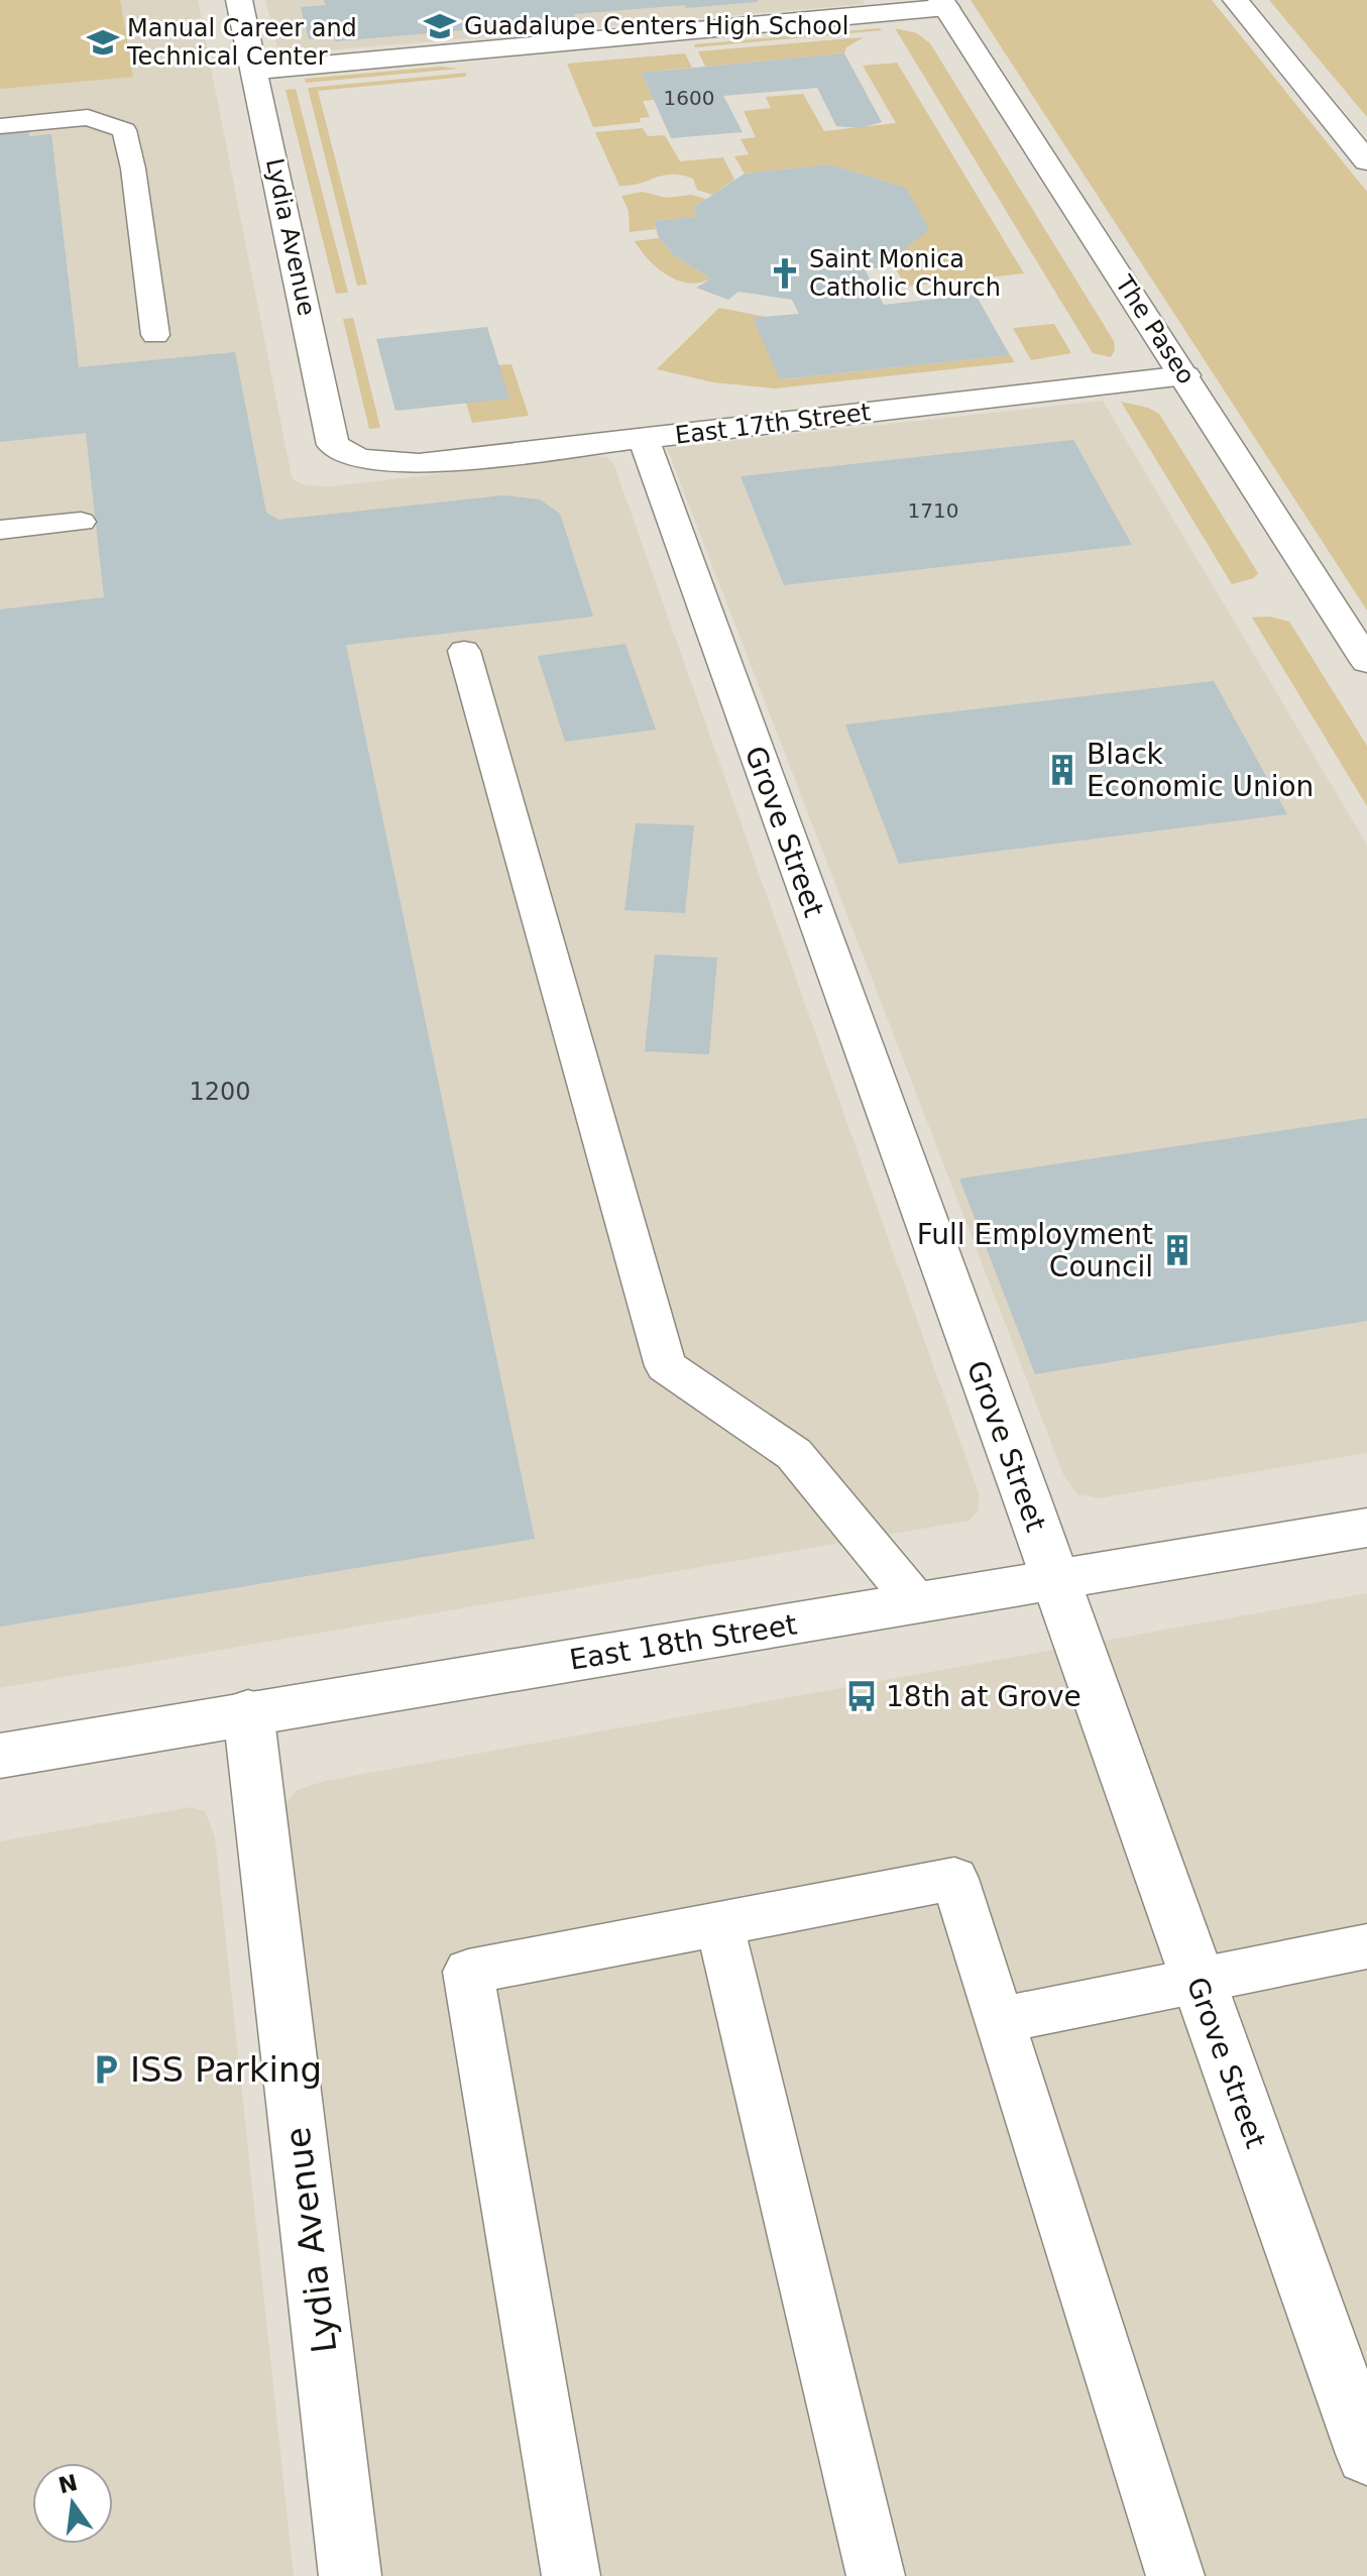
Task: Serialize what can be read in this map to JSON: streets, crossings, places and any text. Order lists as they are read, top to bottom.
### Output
{
  "streets": {
    "street": [
      "Lydia Avenue",
      "The Paseo",
      "East 17th Street",
      "Grove Street",
      "East 18th Street"
    ]
  },
  "crossings": [
    ["Lydia Avenue", "East 17th Street"],
    ["Lydia Avenue", "East 18th Street"],
    ["The Paseo", "East 17th Street"],
    ["East 17th Street", "Grove Street"],
    ["Grove Street", "East 18th Street"]
  ],
  "places": {
    "school or university": ["Guadalupe Centers High School", "Manual Career and Technical Center"],
    "church": ["Saint Monica Catholic Church"],
    "building": ["Black Economic Union", "Full Employment Council"],
    "bus stop": ["18th at Grove"],
    "parking": ["ISS Parking"]
  },
  "house_numbers": ["1600", "1710", "1200"],
  "north": "top"
}
